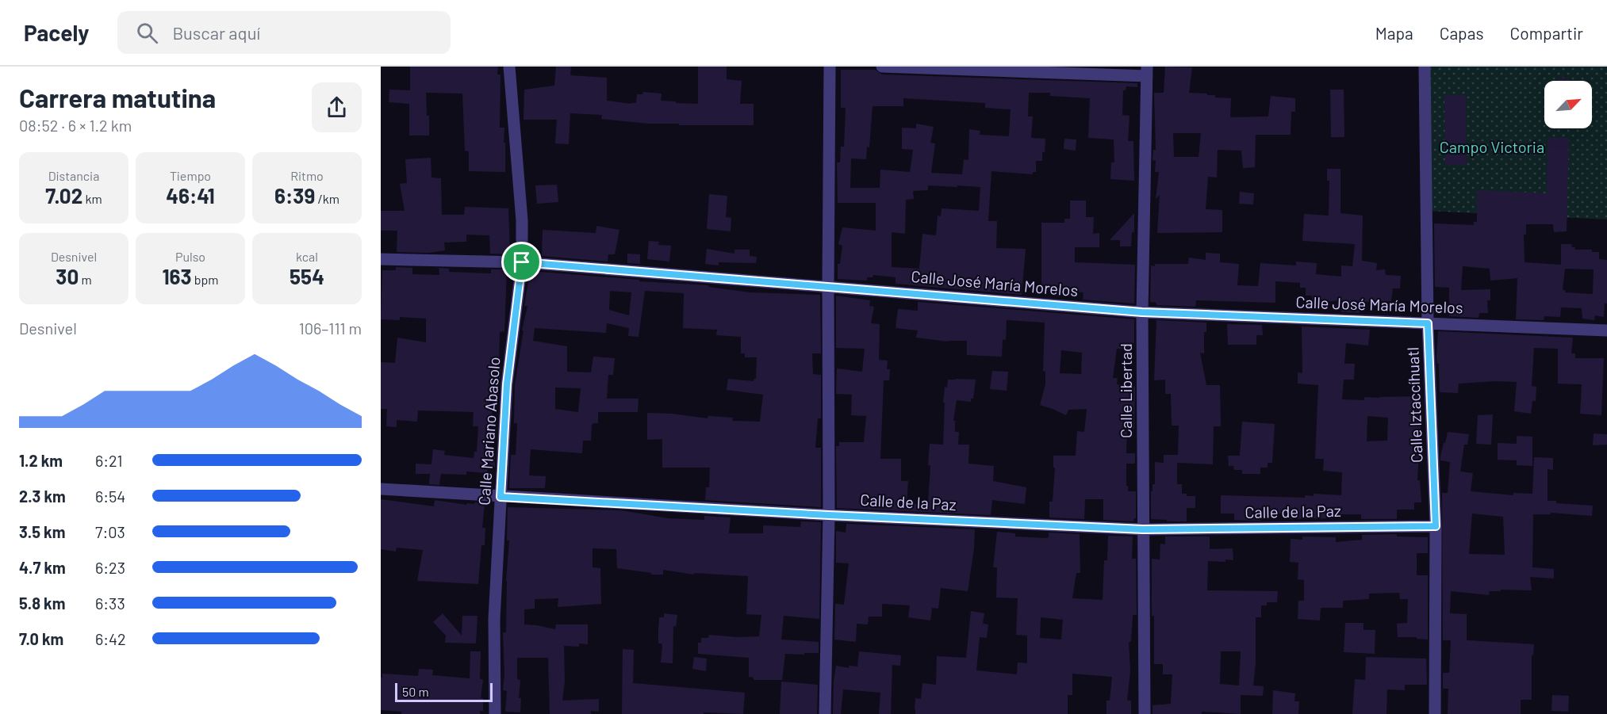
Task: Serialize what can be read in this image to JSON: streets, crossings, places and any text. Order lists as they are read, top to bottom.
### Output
{
  "streets": {
    "street": [
      "Calle José María Morelos",
      "Calle Libertad",
      "Calle Iztaccíhuatl",
      "Calle Mariano Abasolo",
      "Calle de la Paz"
    ]
  },
  "crossings": [
    ["Calle José María Morelos", "Calle Libertad"],
    ["Calle José María Morelos", "Calle Iztaccíhuatl"],
    ["Calle José María Morelos", "Calle Mariano Abasolo"],
    ["Calle Libertad", "Calle de la Paz"],
    ["Calle Iztaccíhuatl", "Calle de la Paz"],
    ["Calle Mariano Abasolo", "Calle de la Paz"]
  ],
  "parks": ["Campo Victoria"],
  "scale_bar": "50 m",
  "north": "top right",
  "page": {
    "header": "Pacely",
    "search": "Buscar aquí",
    "nav": ["Mapa", "Capas", "Compartir"],
    "heading": ["Carrera matutina", "08:52 · 6 × 1.2 km"],
    "stats": [
      ["Distancia", "7.02 km"],
      ["Tiempo", "46:41"],
      ["Ritmo", "6:39 /km"],
      ["Desnivel", "30 m"],
      ["Pulso", "163 bpm"],
      ["kcal", "554"]
    ],
    "chart": ["Desnivel", "106–111 m"],
    "list": [
      {
        "name": "1.2 km",
        "note": "6:21"
      },
      {
        "name": "2.3 km",
        "note": "6:54"
      },
      {
        "name": "3.5 km",
        "note": "7:03"
      },
      {
        "name": "4.7 km",
        "note": "6:23"
      },
      {
        "name": "5.8 km",
        "note": "6:33"
      },
      {
        "name": "7.0 km",
        "note": "6:42"
      }
    ],
    "scale": "50 m"
  }
}
